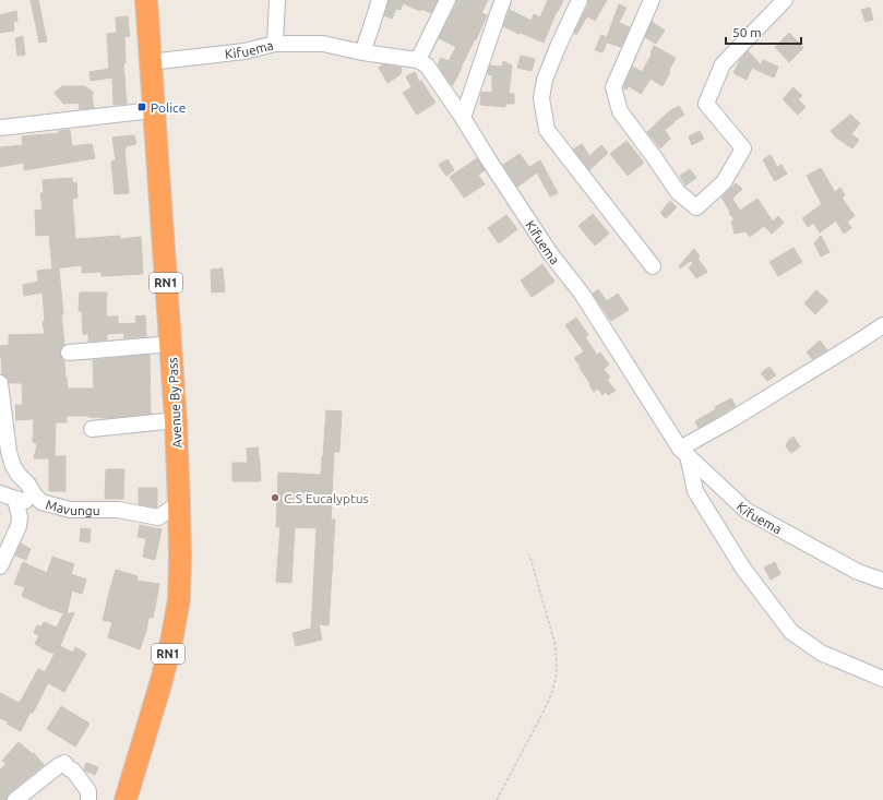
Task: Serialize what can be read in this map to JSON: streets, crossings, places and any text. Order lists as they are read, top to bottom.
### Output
{
  "streets": {
    "highway": ["RN1", "Avenue By Pass"],
    "street": ["Kifuema", "Mavungu"]
  },
  "crossings": [
    ["Kifuema", "Avenue By Pass"],
    ["Avenue By Pass", "Mavungu"]
  ],
  "places": {
    "transit": ["Police"],
    "other": ["C.S Eucalyptus"]
  },
  "scale_bar": "50 m"
}
